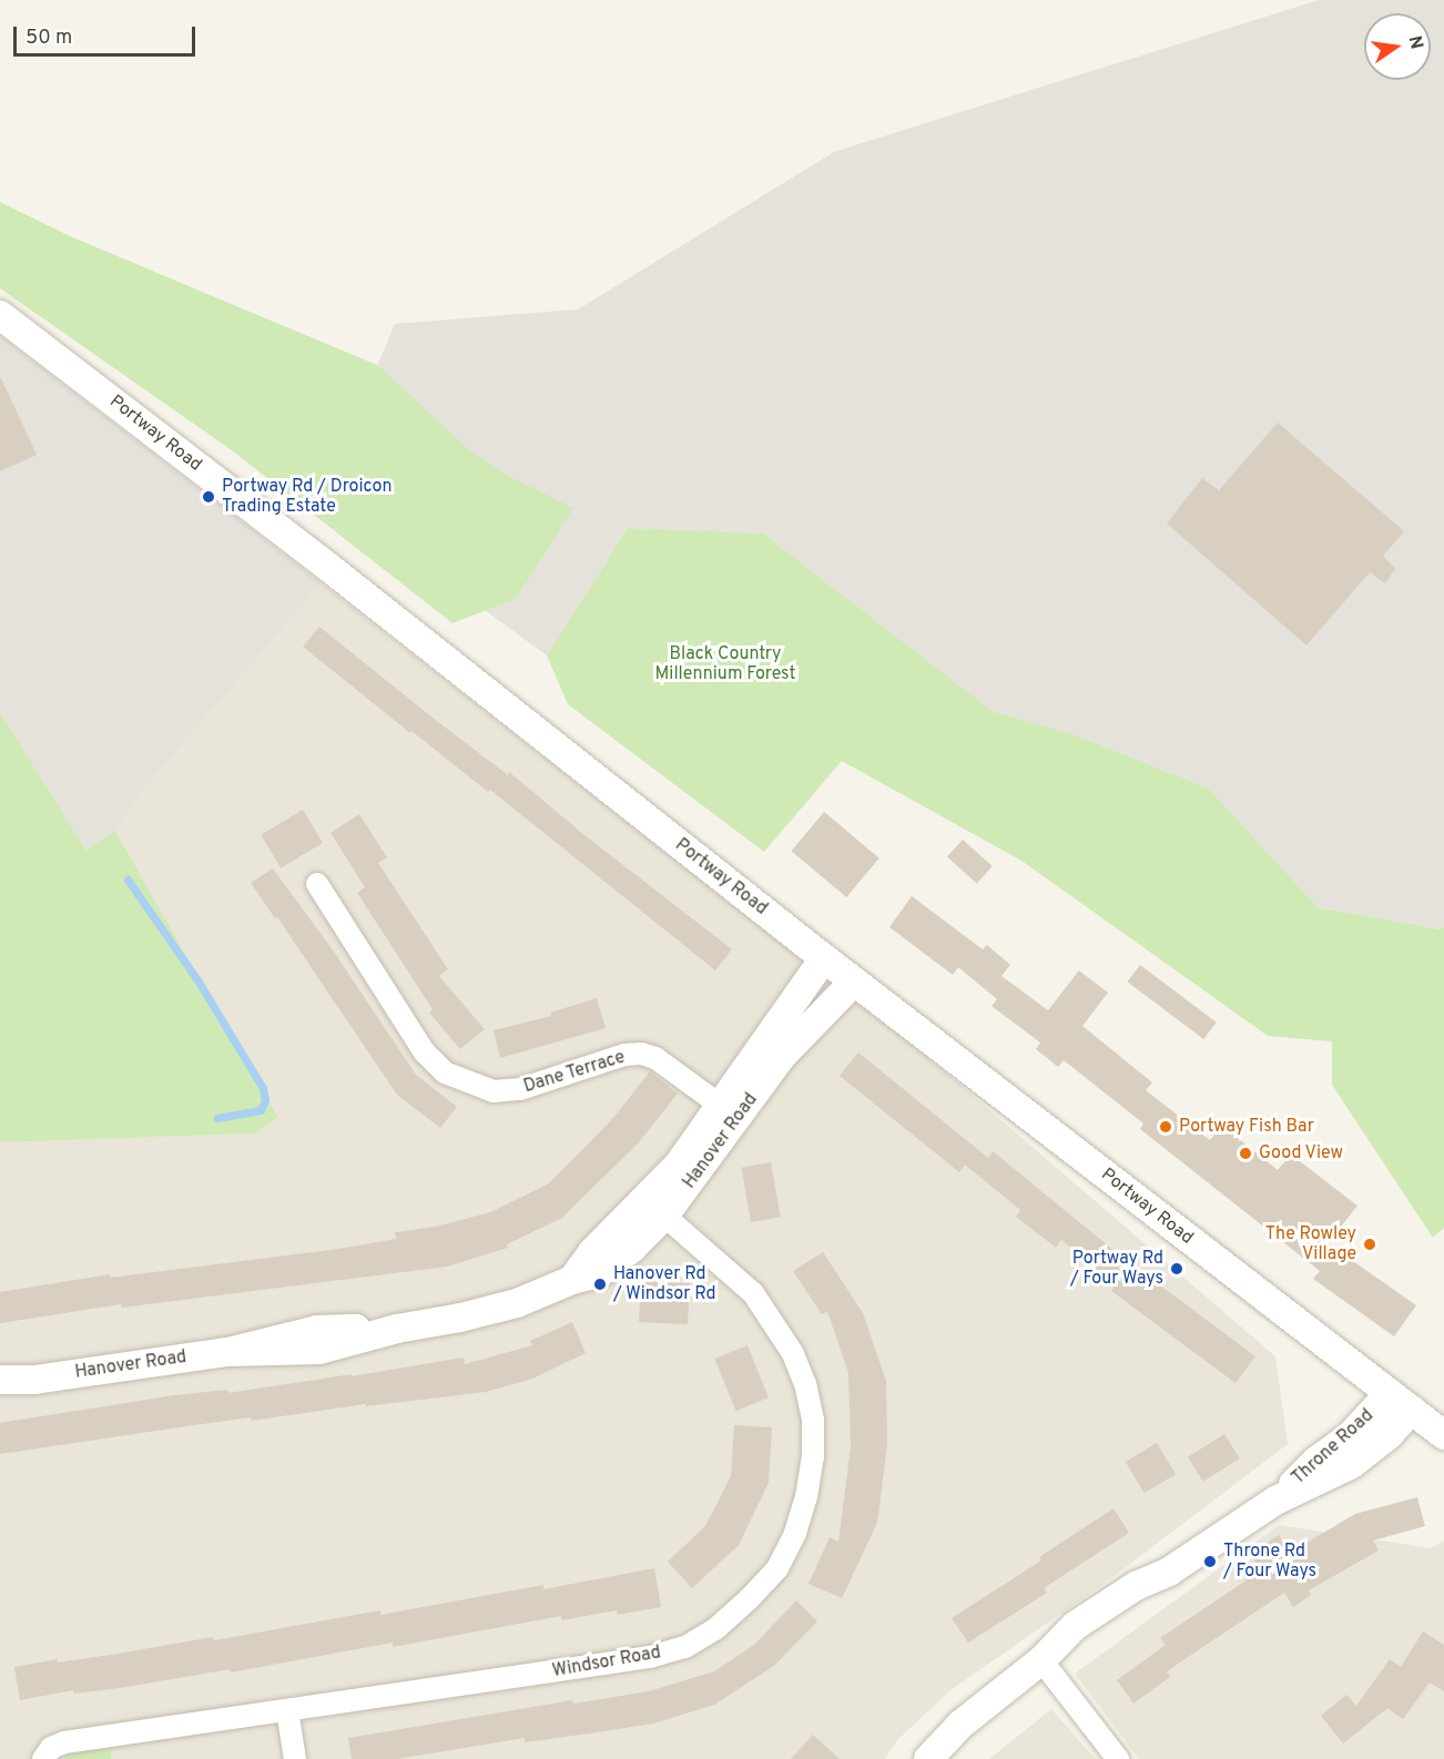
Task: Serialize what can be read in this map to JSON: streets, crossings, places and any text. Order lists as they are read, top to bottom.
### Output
{
  "streets": {
    "street": [
      "Portway Road",
      "Dane Terrace",
      "Hanover Road",
      "Throne Road",
      "Windsor Road"
    ]
  },
  "crossings": [
    ["Portway Road", "Hanover Road"],
    ["Portway Road", "Throne Road"],
    ["Dane Terrace", "Hanover Road"],
    ["Hanover Road", "Windsor Road"]
  ],
  "parks": ["Black Country Millennium Forest"],
  "places": [
    "Portway Rd / Droicon Trading Estate",
    "Portway Fish Bar",
    "Good View",
    "The Rowley Village",
    "Portway Rd / Four Ways",
    "Hanover Rd / Windsor Rd",
    "Throne Rd / Four Ways"
  ],
  "scale_bar": "50 m",
  "north": "right"
}
